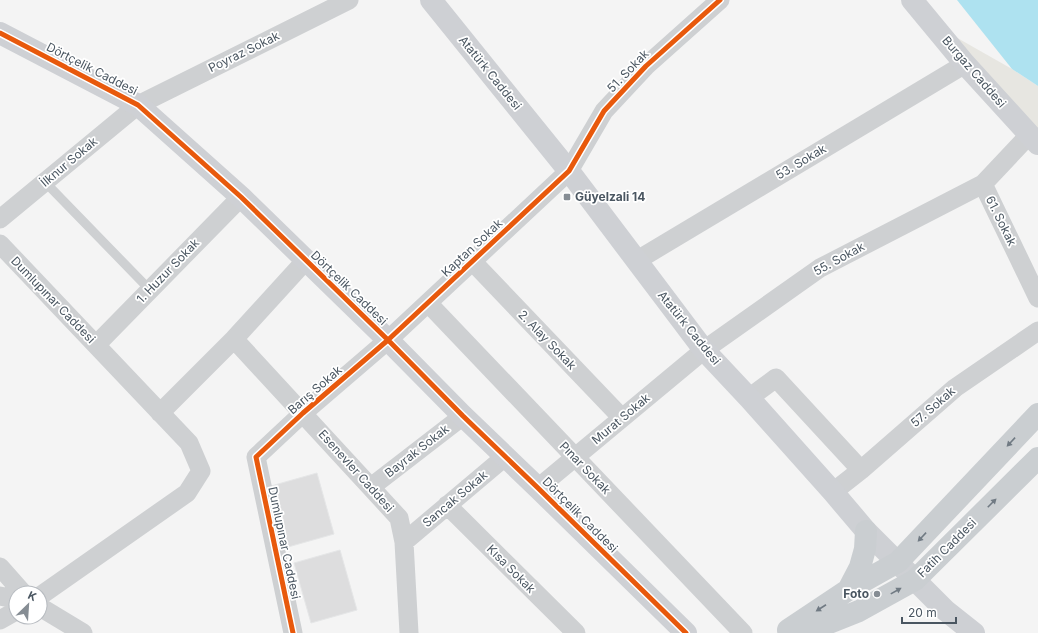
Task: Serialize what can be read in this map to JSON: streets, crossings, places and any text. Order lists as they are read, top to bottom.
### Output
{
  "streets": {
    "main road": ["Fatih Caddesi"],
    "street": [
      "Poyraz Sokak",
      "Dörtçelik Caddesi",
      "51. Sokak",
      "Burgaz Caddesi",
      "Atatürk Caddesi",
      "İlknur Sokak",
      "53. Sokak",
      "61. Sokak",
      "Kaptan Sokak",
      "55. Sokak",
      "1. Huzur Sokak",
      "Dumlupınar Caddesi",
      "2. Alay Sokak",
      "Barış Sokak",
      "57. Sokak",
      "Murat Sokak",
      "Bayrak Sokak",
      "Pınar Sokak",
      "Esenevler Caddesi",
      "Sancak Sokak",
      "Kısa Sokak"
    ]
  },
  "crossings": [
    ["Poyraz Sokak", "Dörtçelik Caddesi"],
    ["Poyraz Sokak", "İlknur Sokak"],
    ["Dörtçelik Caddesi", "İlknur Sokak"],
    ["Dörtçelik Caddesi", "Kaptan Sokak"],
    ["Dörtçelik Caddesi", "1. Huzur Sokak"],
    ["Dörtçelik Caddesi", "Barış Sokak"],
    ["Dörtçelik Caddesi", "Murat Sokak"],
    ["Dörtçelik Caddesi", "Bayrak Sokak"],
    ["Dörtçelik Caddesi", "Sancak Sokak"],
    ["51. Sokak", "Atatürk Caddesi"],
    ["51. Sokak", "Kaptan Sokak"],
    ["Burgaz Caddesi", "53. Sokak"],
    ["Burgaz Caddesi", "61. Sokak"],
    ["Atatürk Caddesi", "53. Sokak"],
    ["Atatürk Caddesi", "Kaptan Sokak"],
    ["Atatürk Caddesi", "55. Sokak"],
    ["Atatürk Caddesi", "57. Sokak"],
    ["Atatürk Caddesi", "Murat Sokak"],
    ["Atatürk Caddesi", "Fatih Caddesi"],
    ["61. Sokak", "55. Sokak"],
    ["Kaptan Sokak", "2. Alay Sokak"],
    ["Kaptan Sokak", "Barış Sokak"],
    ["Kaptan Sokak", "Pınar Sokak"],
    ["55. Sokak", "Murat Sokak"],
    ["1. Huzur Sokak", "Dumlupınar Caddesi"],
    ["Dumlupınar Caddesi", "Barış Sokak"],
    ["2. Alay Sokak", "Murat Sokak"],
    ["Barış Sokak", "Esenevler Caddesi"],
    ["Murat Sokak", "Pınar Sokak"],
    ["Bayrak Sokak", "Esenevler Caddesi"],
    ["Esenevler Caddesi", "Sancak Sokak"],
    ["Sancak Sokak", "Kısa Sokak"]
  ],
  "places": {
    "transit": ["Güyelzali 14"],
    "other": ["Foto"]
  },
  "scale_bar": "20 m",
  "north": "top right"
}
